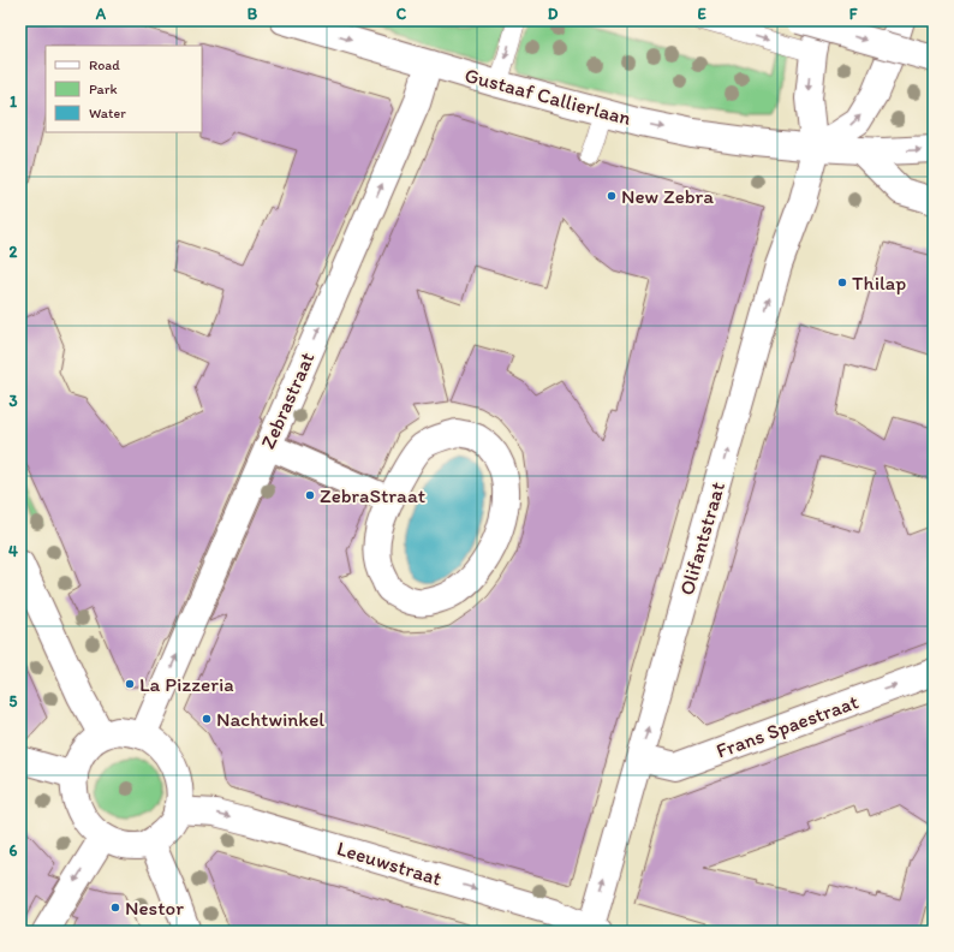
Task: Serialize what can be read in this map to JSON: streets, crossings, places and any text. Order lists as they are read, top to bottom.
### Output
{
  "streets": {
    "main road": [
      "Gustaaf Callierlaan",
      "Zebrastraat",
      "Olifantstraat",
      "Frans Spaestraat",
      "Leeuwstraat"
    ]
  },
  "crossings": [
    ["Gustaaf Callierlaan", "Zebrastraat"],
    ["Gustaaf Callierlaan", "Olifantstraat"],
    ["Zebrastraat", "Leeuwstraat"],
    ["Olifantstraat", "Frans Spaestraat"],
    ["Olifantstraat", "Leeuwstraat"]
  ],
  "one_way": [
    "Gustaaf Callierlaan",
    "Zebrastraat",
    "Olifantstraat",
    "Frans Spaestraat",
    "Leeuwstraat"
  ],
  "places": [
    "New Zebra",
    "Thilap",
    "ZebraStraat",
    "La Pizzeria",
    "Nachtwinkel",
    "Nestor"
  ],
  "legend": ["Road", "Park", "Water"],
  "grid": {
    "columns": [
      "A",
      "B",
      "C",
      "D",
      "E",
      "F"
    ],
    "rows": [
      "1",
      "2",
      "3",
      "4",
      "5",
      "6"
    ]
  }
}
